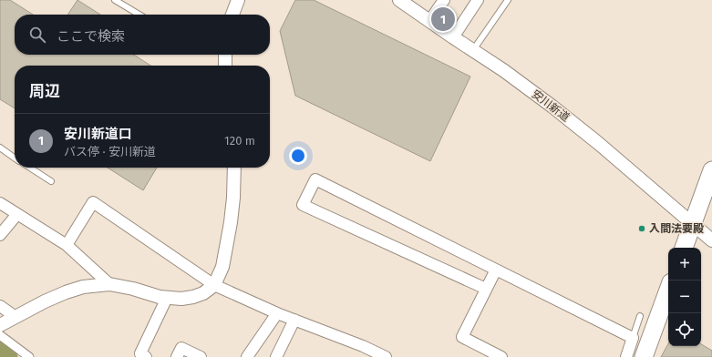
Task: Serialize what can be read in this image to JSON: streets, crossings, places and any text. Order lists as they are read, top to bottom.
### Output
{
  "streets": {
    "street": ["安川新道"]
  },
  "places": ["入間法要殿"],
  "page": {
    "pins": "1",
    "search": "ここで検索",
    "heading": "周辺",
    "list": [
      {
        "mark": "1",
        "name": "安川新道口",
        "note": "バス停 · 安川新道",
        "value": "120 m"
      }
    ],
    "map_buttons": ["+", "−"]
  }
}
